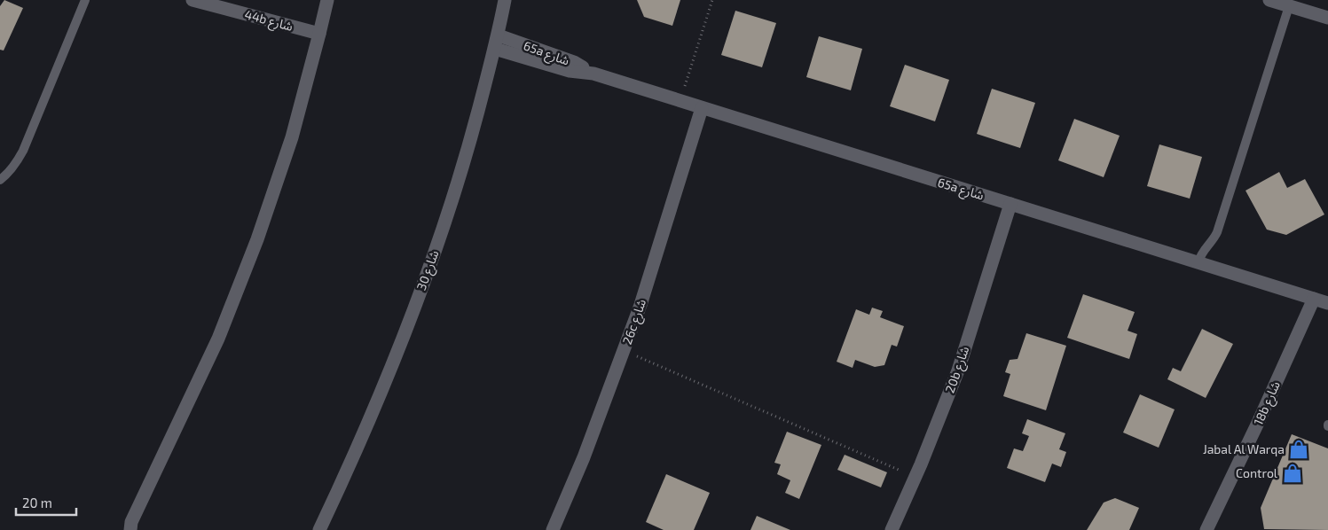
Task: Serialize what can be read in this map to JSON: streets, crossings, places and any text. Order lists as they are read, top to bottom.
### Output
{
  "streets": {
    "street": [
      "44b شارع",
      "65a شارع",
      "شارع 30",
      "26c شارع",
      "20b شارع",
      "18b شارع"
    ]
  },
  "crossings": [
    ["65a شارع", "شارع 30"],
    ["65a شارع", "26c شارع"],
    ["65a شارع", "20b شارع"],
    ["65a شارع", "18b شارع"]
  ],
  "places": {
    "shop": ["Jabal Al Warqa", "Control"]
  },
  "scale_bar": "20 m"
}
